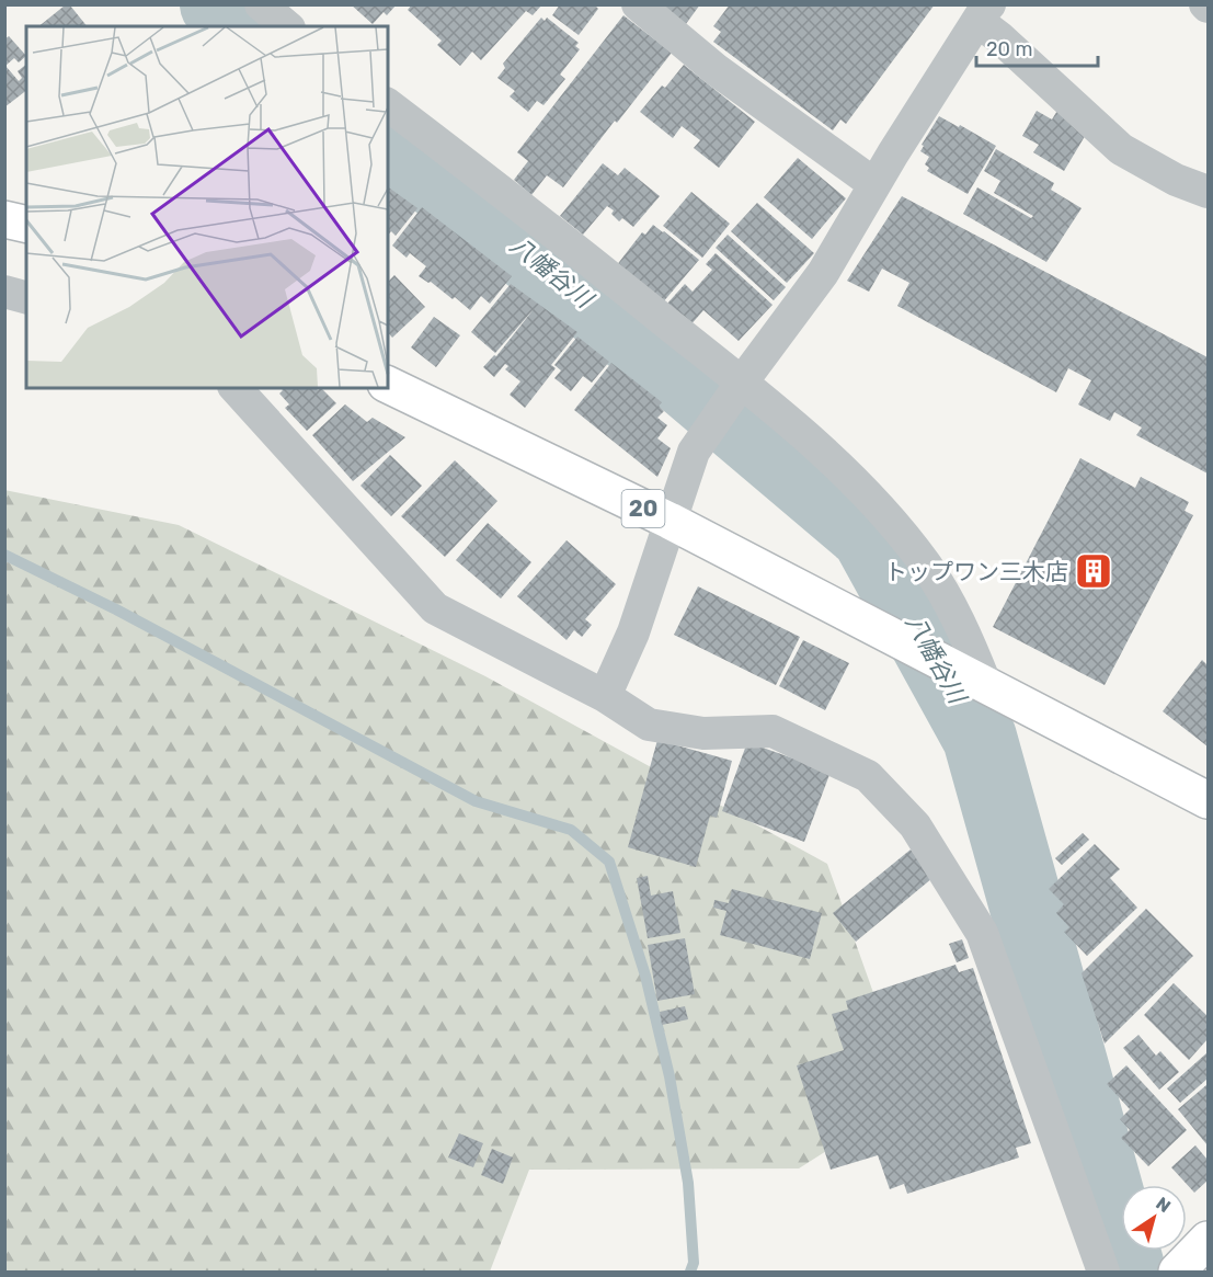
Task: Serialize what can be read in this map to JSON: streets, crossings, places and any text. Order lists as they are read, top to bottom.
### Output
{
  "streets": {
    "main road": ["20"]
  },
  "water": ["八幡谷川"],
  "places": {
    "building": ["トップワン三木店"]
  },
  "scale_bar": "20 m",
  "north": "top right"
}
